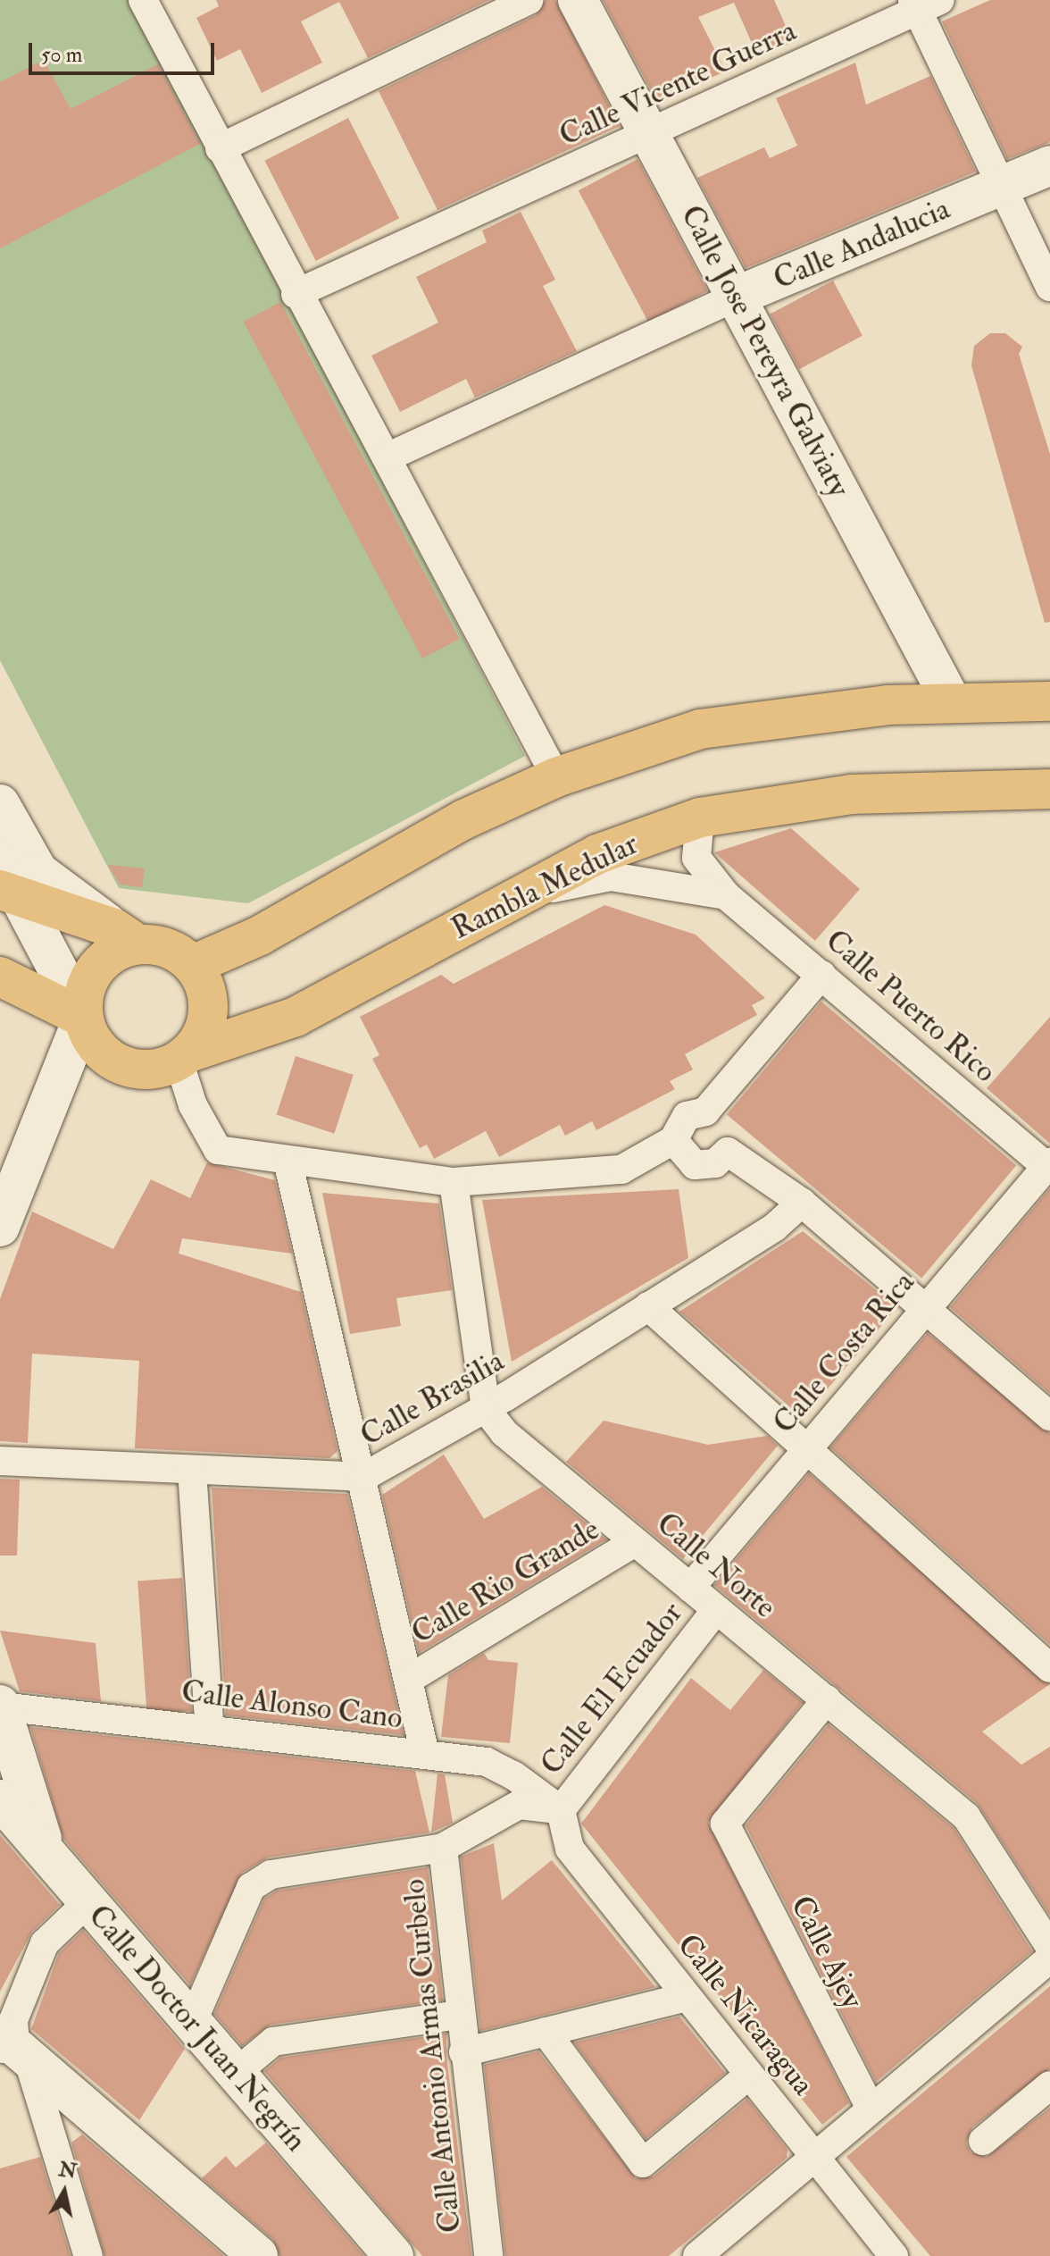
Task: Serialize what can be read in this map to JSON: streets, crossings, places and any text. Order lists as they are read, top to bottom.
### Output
{
  "streets": {
    "main road": ["Rambla Medular"],
    "street": [
      "Calle Vicente Guerra",
      "Calle Andalucia",
      "Calle Jose Pereyra Galviaty",
      "Calle Puerto Rico",
      "Calle Costa Rica",
      "Calle Brasilia",
      "Calle Norte",
      "Calle Rio Grande",
      "Calle El Ecuador",
      "Calle Alonso Cano",
      "Calle Ajey",
      "Calle Nicaragua",
      "Calle Doctor Juan Negrín",
      "Calle Antonio Armas Curbelo"
    ]
  },
  "crossings": [
    ["Calle Vicente Guerra", "Calle Jose Pereyra Galviaty"],
    ["Calle Andalucia", "Calle Jose Pereyra Galviaty"],
    ["Rambla Medular", "Calle Puerto Rico"],
    ["Calle Puerto Rico", "Calle Costa Rica"],
    ["Calle Costa Rica", "Calle Norte"],
    ["Calle Brasilia", "Calle Norte"],
    ["Calle Norte", "Calle Rio Grande"],
    ["Calle Norte", "Calle El Ecuador"],
    ["Calle Norte", "Calle Ajey"],
    ["Calle El Ecuador", "Calle Alonso Cano"],
    ["Calle El Ecuador", "Calle Nicaragua"],
    ["Calle Alonso Cano", "Calle Nicaragua"]
  ],
  "scale_bar": "50 m",
  "north": "top"
}
